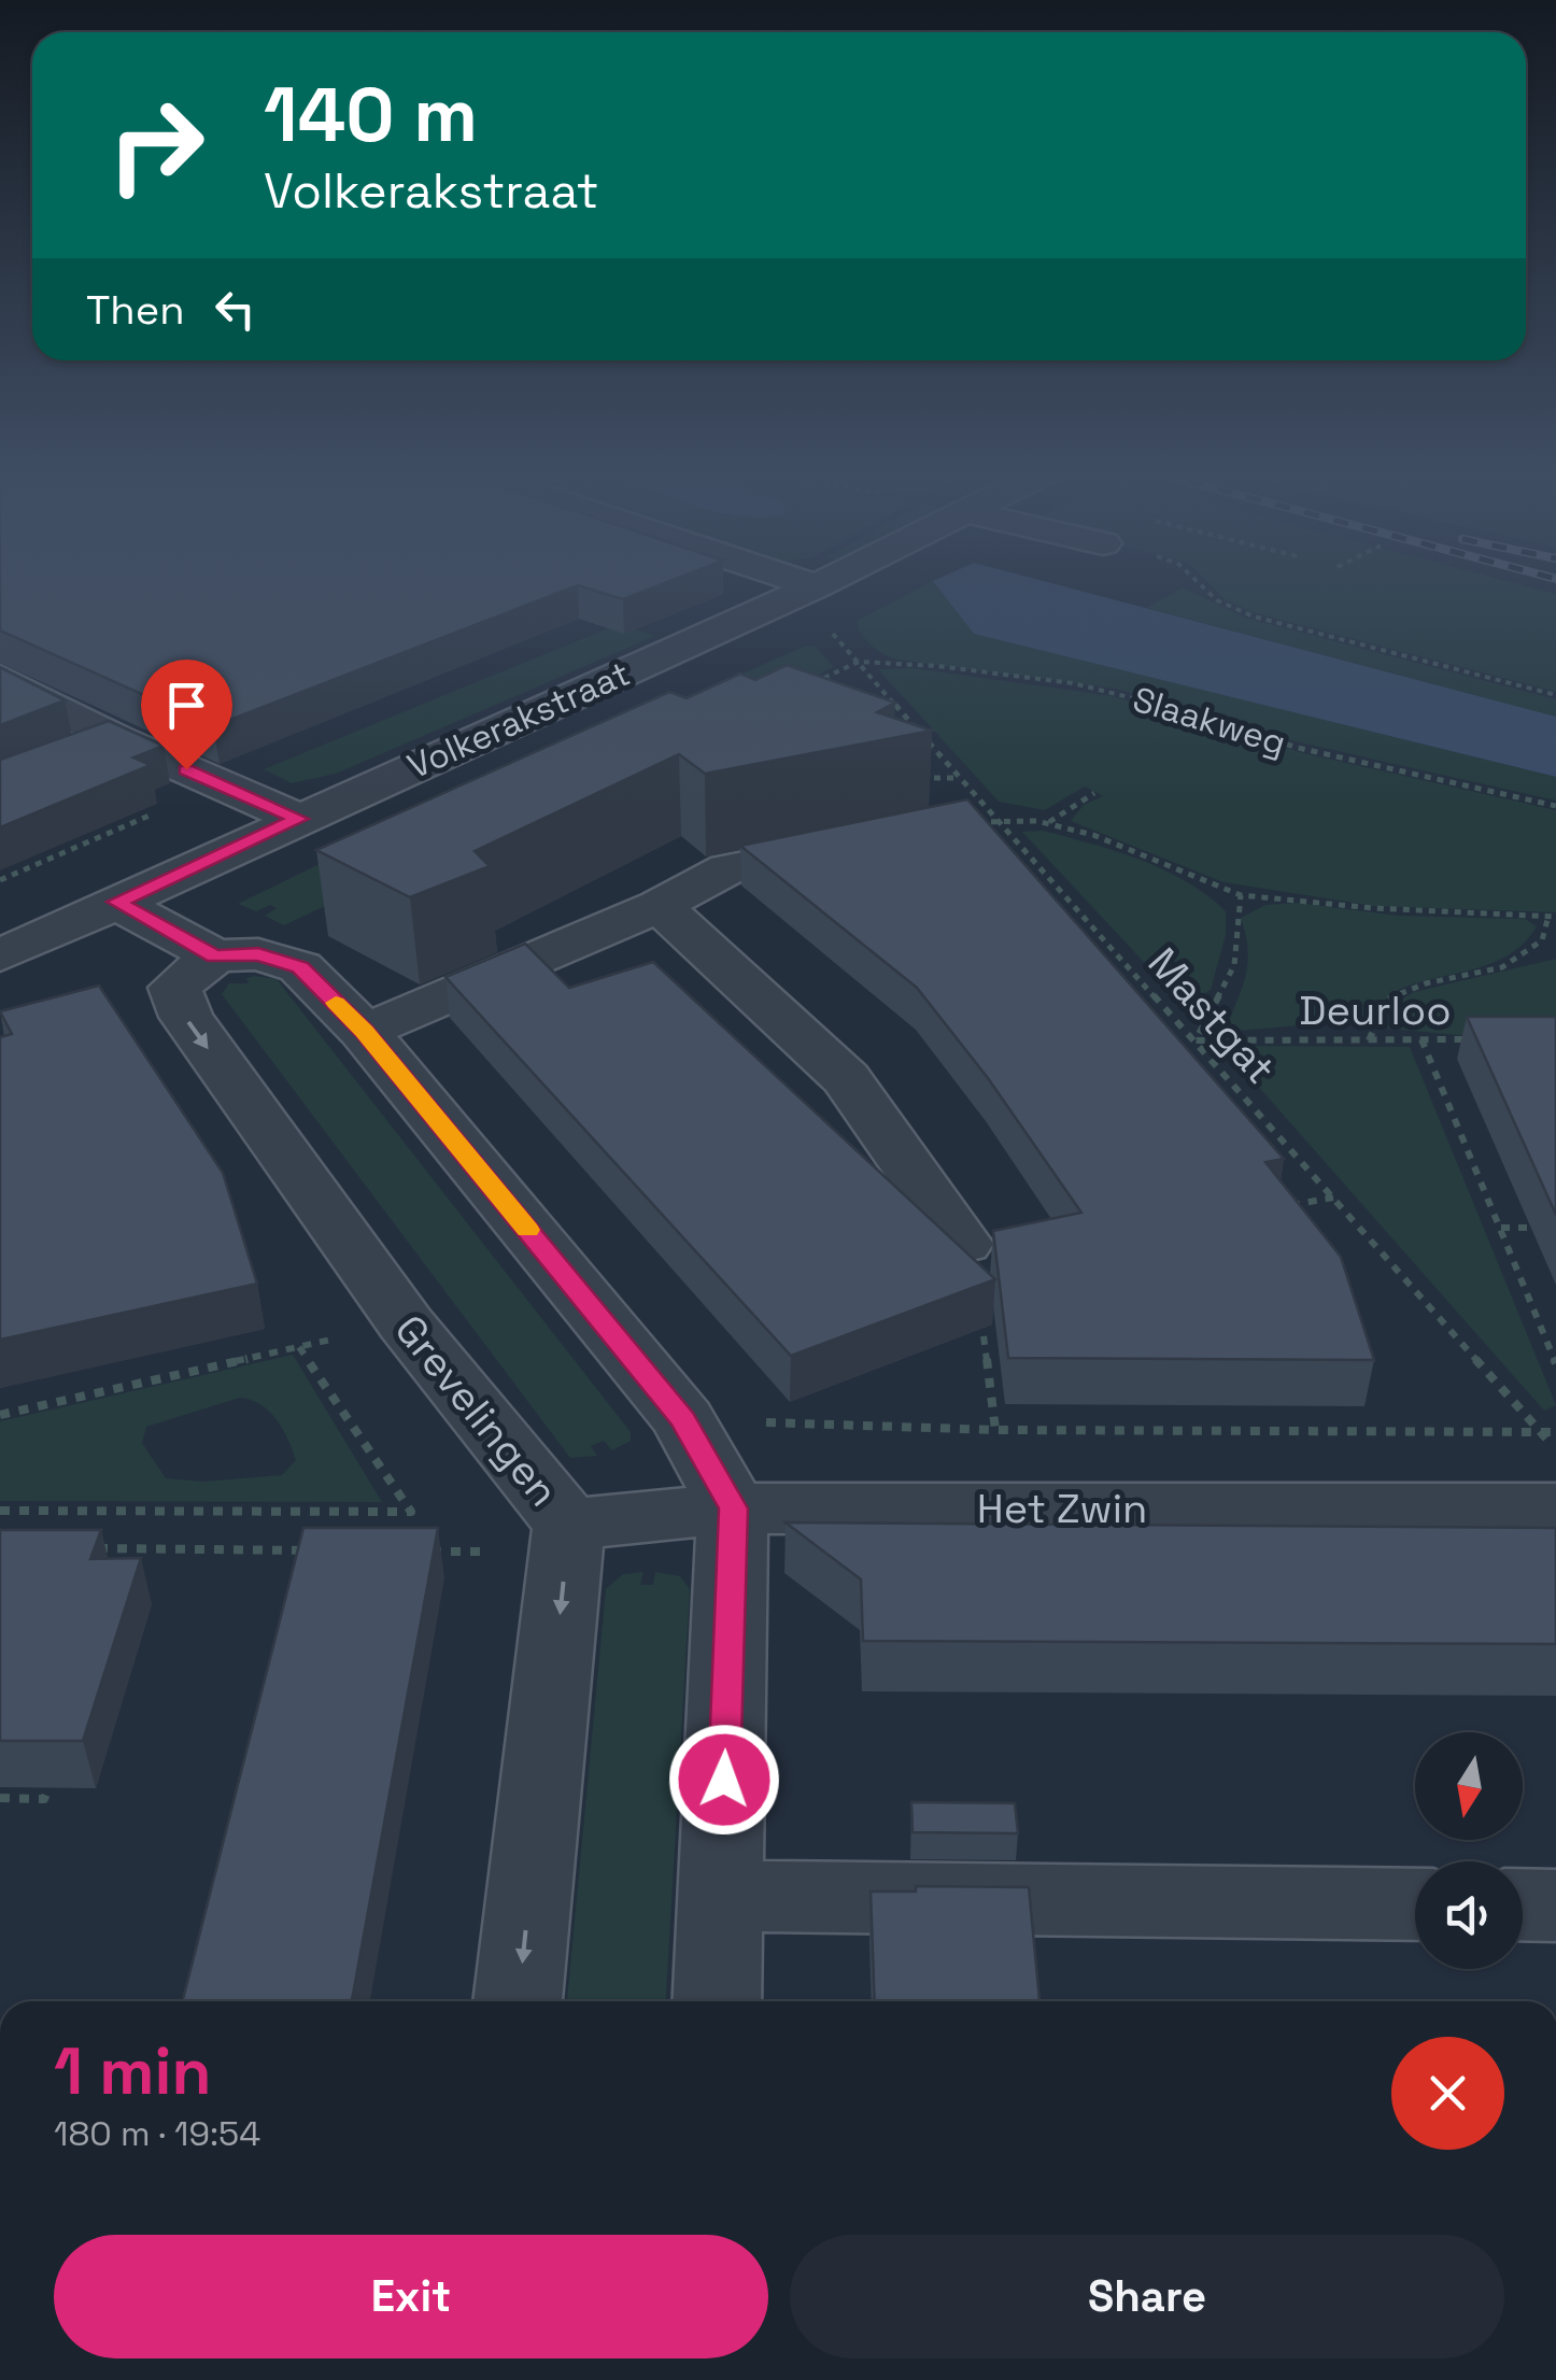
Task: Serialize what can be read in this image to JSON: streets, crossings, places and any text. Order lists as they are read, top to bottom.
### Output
{
  "streets": {
    "street": ["Volkerakstraat", "Grevelingen", "Het Zwin"],
    "path": ["Slaakweg", "Deurloo", "Mastgat"]
  },
  "crossings": [
    ["Volkerakstraat", "Mastgat"],
    ["Slaakweg", "Mastgat"],
    ["Deurloo", "Mastgat"],
    ["Grevelingen", "Het Zwin"]
  ],
  "north": "bottom",
  "page": {
    "turn": ["140 m", "Volkerakstraat"],
    "then": "Then",
    "heading": ["1 min", "180 m · 19:54"],
    "buttons": ["Exit", "Share"]
  }
}
